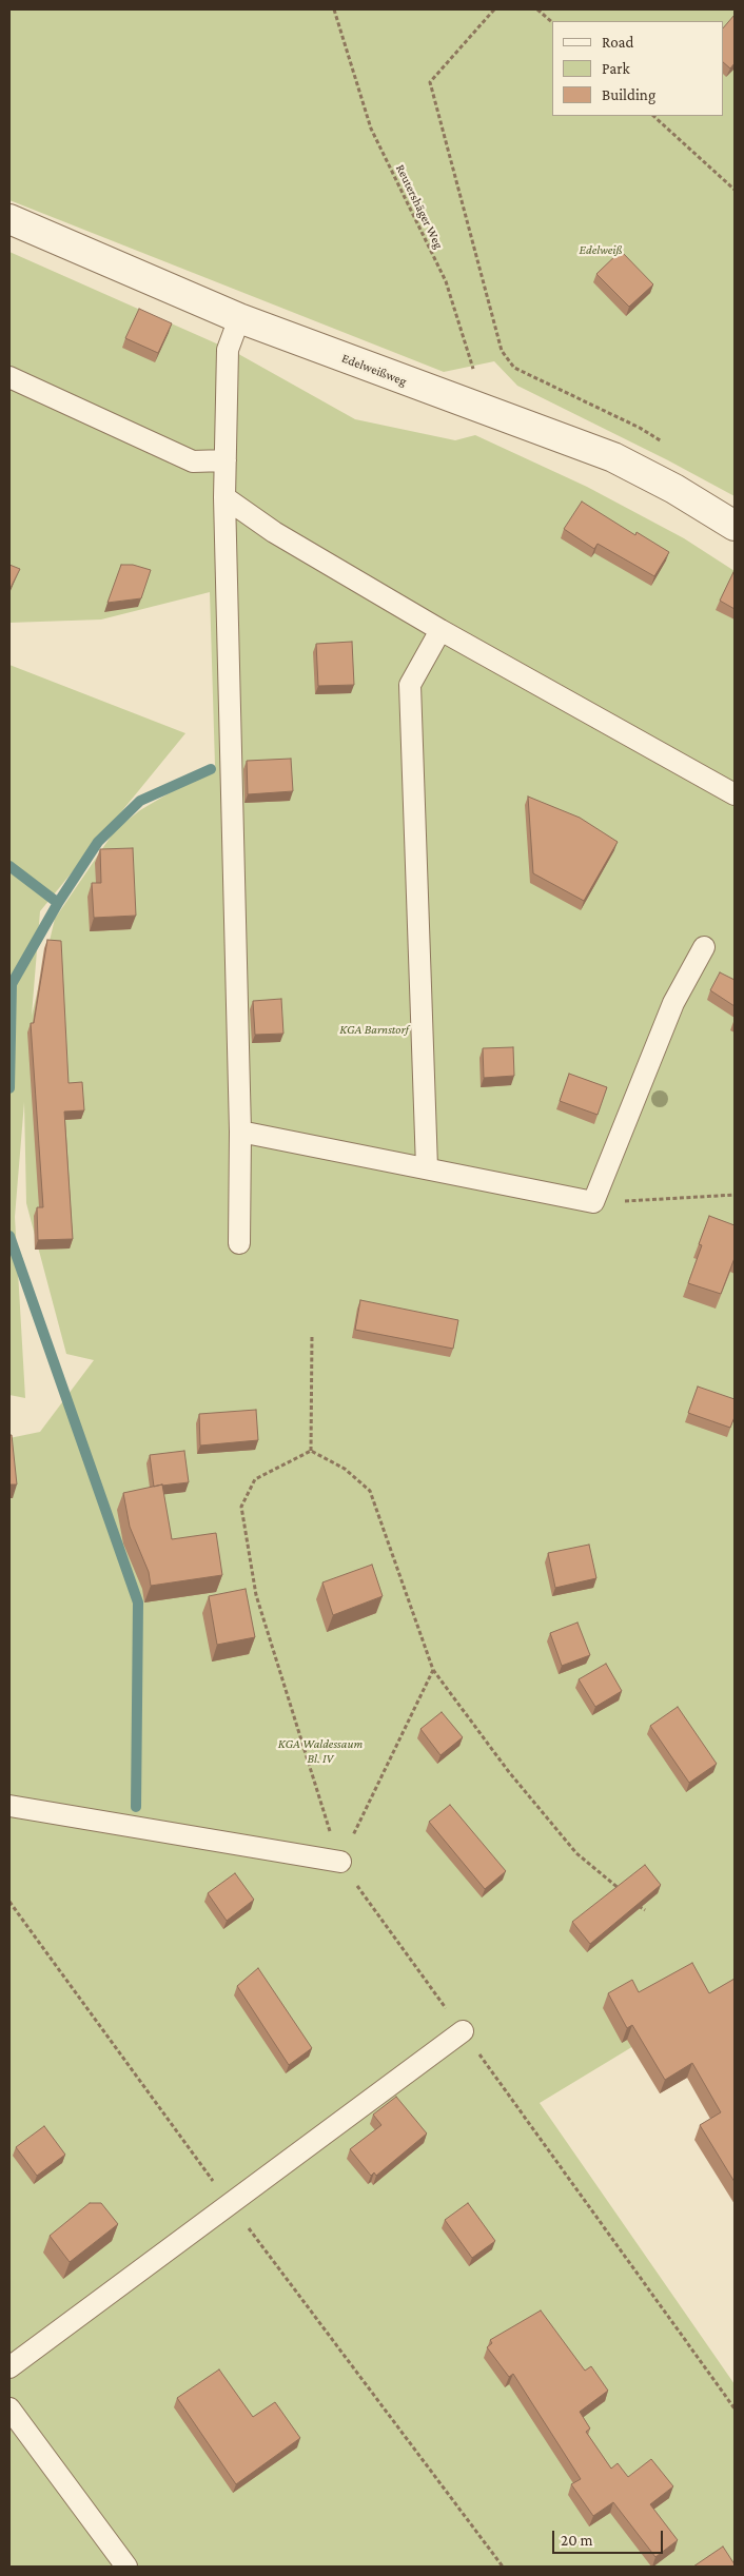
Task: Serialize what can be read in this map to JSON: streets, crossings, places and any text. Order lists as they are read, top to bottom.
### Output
{
  "streets": {
    "street": ["Edelweißweg"],
    "path": ["Reutershäger Weg"]
  },
  "crossings": [
    ["Reutershäger Weg", "Edelweißweg"]
  ],
  "parks": ["Edelweiß", "KGA Barnstorf", "KGA Waldessaum Bl. IV"],
  "legend": ["Road", "Park", "Building"],
  "scale_bar": "20 m"
}
